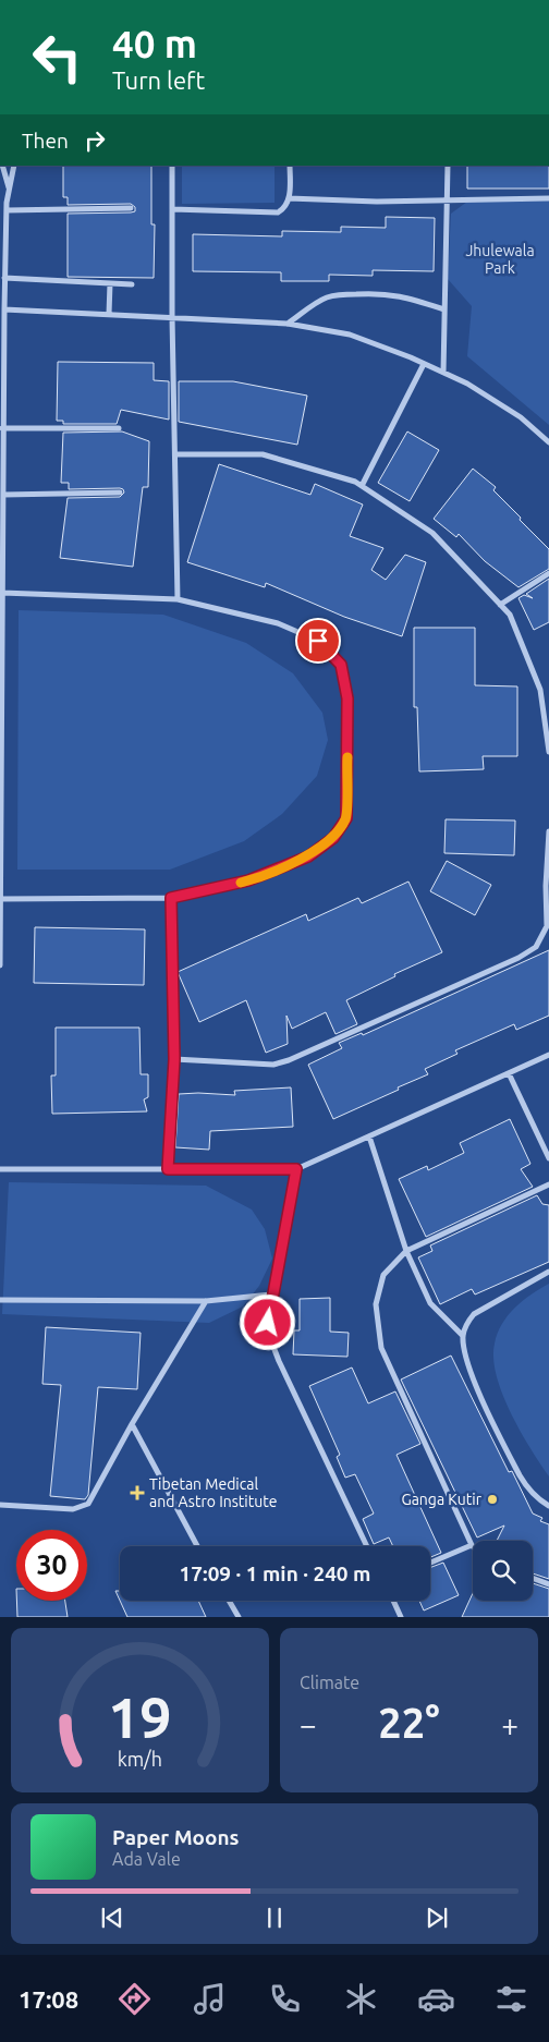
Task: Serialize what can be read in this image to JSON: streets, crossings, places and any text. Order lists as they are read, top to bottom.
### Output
{
  "parks": ["Jhulewala Park"],
  "places": {
    "health": ["Tibetan Medical and Astro Institute"],
    "other": ["Ganga Kutir"]
  },
  "page": {
    "turn": ["40 m", "Turn left"],
    "then": "Then",
    "limit": "30",
    "trip": "17:09 · 1 min · 240 m",
    "tile": "Climate",
    "heat": ["−", "22°", "+"],
    "song": ["Paper Moons", "Ada Vale"],
    "tabs": "17:08",
    "gauge": ["19", "km/h"]
  }
}
